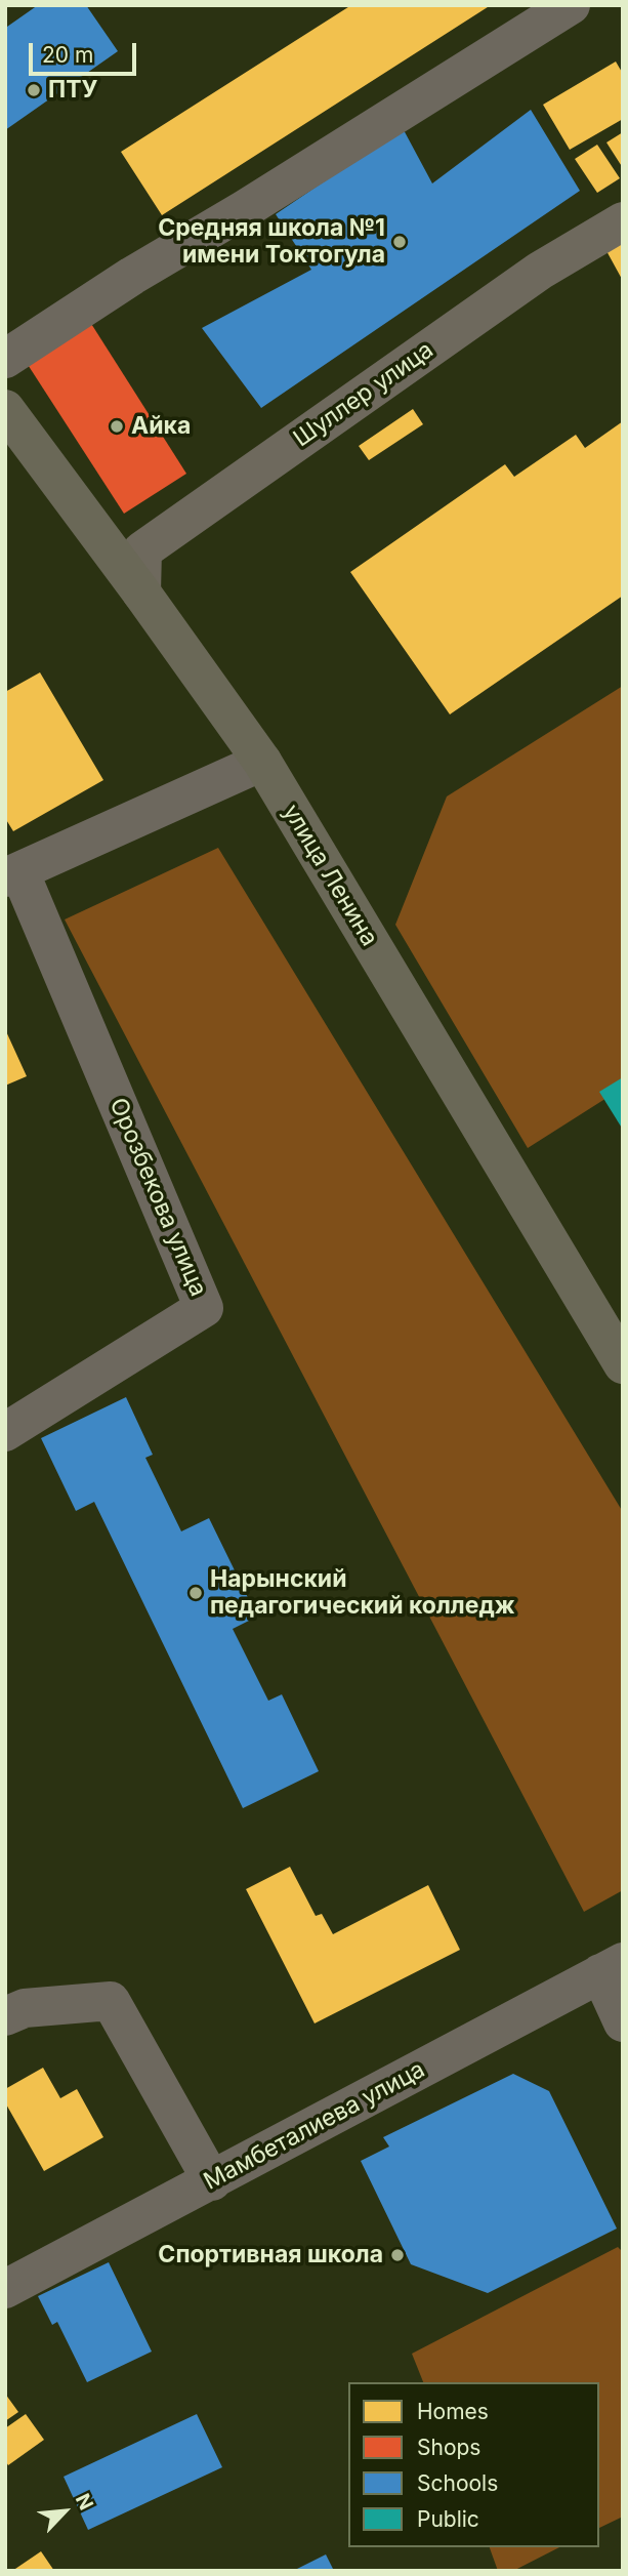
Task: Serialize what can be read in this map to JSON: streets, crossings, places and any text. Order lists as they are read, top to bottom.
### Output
{
  "streets": {
    "main road": ["улица Ленина"],
    "street": ["Шуллер улица", "Орозбекова улица", "Мамбеталиева улица"]
  },
  "crossings": [
    ["Шуллер улица", "улица Ленина"]
  ],
  "places": [
    "ПТУ",
    "Средняя школа №1 имени Токтогула",
    "Айка",
    "Нарынский педагогический колледж",
    "Спортивная школа"
  ],
  "legend": [
    "Homes",
    "Shops",
    "Schools",
    "Public"
  ],
  "scale_bar": "20 m",
  "north": "top right"
}
